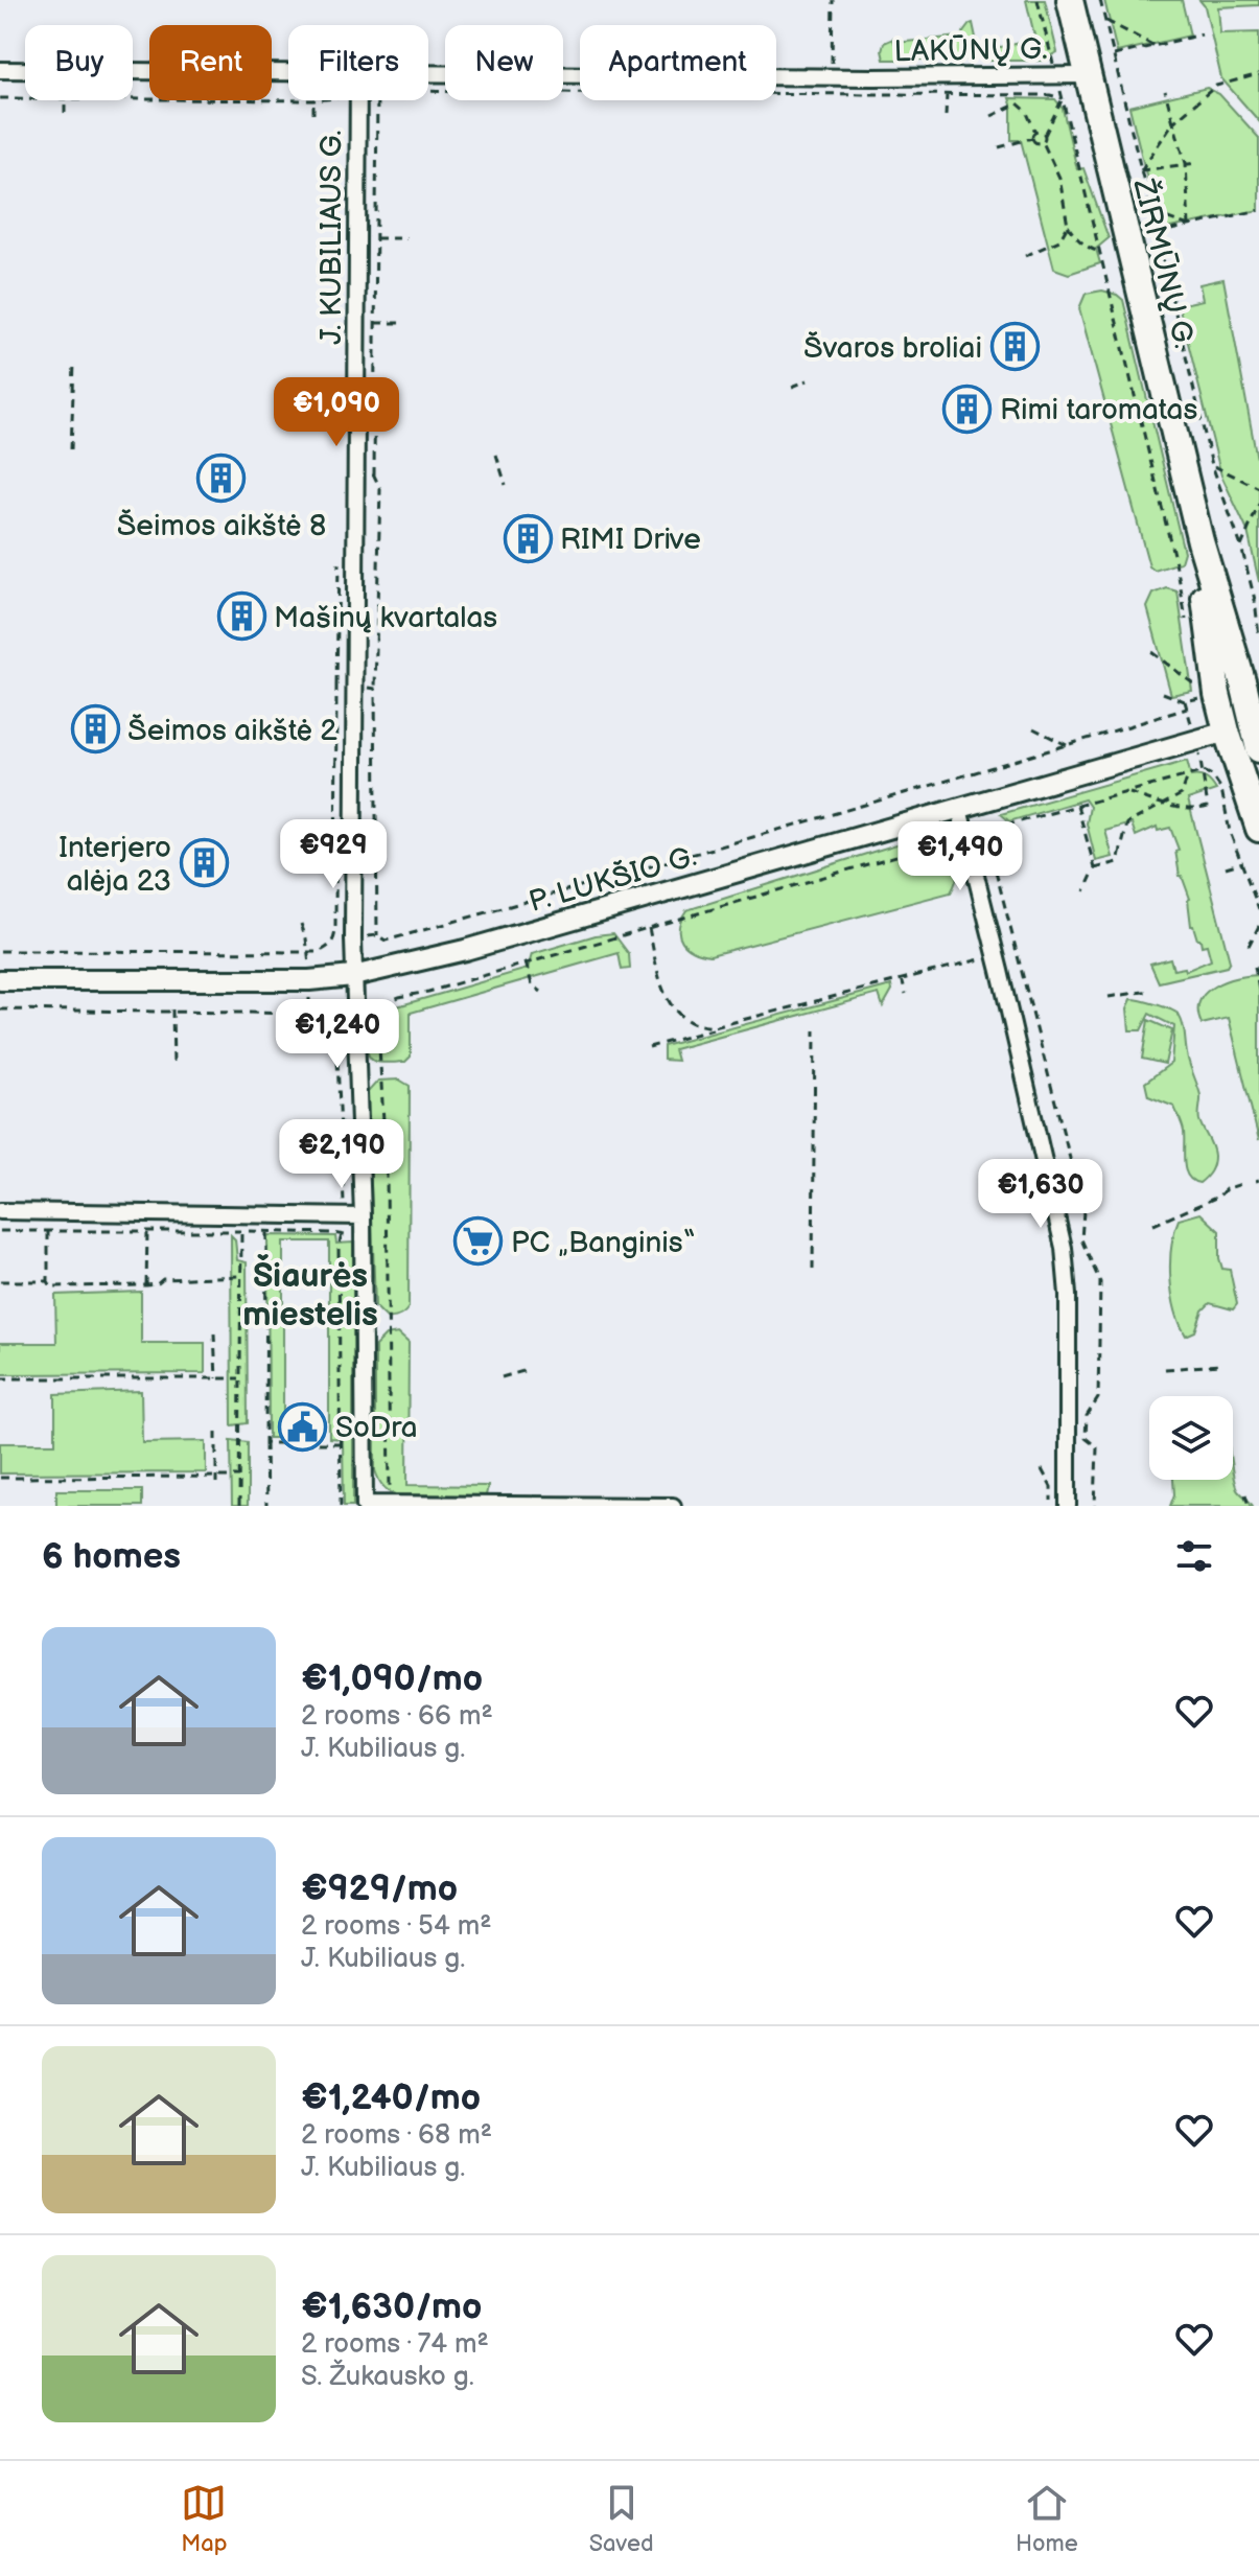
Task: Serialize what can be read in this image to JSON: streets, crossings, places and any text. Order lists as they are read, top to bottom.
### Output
{
  "streets": {
    "main road": ["ŽIRMŪNŲ G."],
    "street": ["LAKŪNŲ G.", "J. KUBILIAUS G.", "P. LUKŠIO G."]
  },
  "crossings": [
    ["LAKŪNŲ G.", "ŽIRMŪNŲ G."],
    ["J. KUBILIAUS G.", "P. LUKŠIO G."],
    ["ŽIRMŪNŲ G.", "P. LUKŠIO G."]
  ],
  "districts": ["Šiaurės miestelis"],
  "places": {
    "building": [
      "Švaros broliai",
      "Rimi taromatas",
      "Šeimos aikštė 8",
      "RIMI Drive",
      "Mašinų kvartalas",
      "Šeimos aikštė 2",
      "Interjero alėja 23"
    ],
    "supermarket": ["PC „Banginis“"],
    "public building": ["SoDra"]
  },
  "page": {
    "chip": [
      "Buy",
      "Rent",
      "Filters",
      "New",
      "Apartment"
    ],
    "price": [
      "€1,090",
      "€929",
      "€1,490",
      "€1,240",
      "€2,190",
      "€1,630"
    ],
    "heading": "6 homes",
    "list": [
      {
        "name": "€1,090/mo",
        "note": "2 rooms · 66 m² · J. Kubiliaus g."
      },
      {
        "name": "€929/mo",
        "note": "2 rooms · 54 m² · J. Kubiliaus g."
      },
      {
        "name": "€1,240/mo",
        "note": "2 rooms · 68 m² · J. Kubiliaus g."
      },
      {
        "name": "€1,630/mo",
        "note": "2 rooms · 74 m² · S. Žukausko g."
      }
    ],
    "tabs": ["Map", "Saved", "Home"]
  }
}
